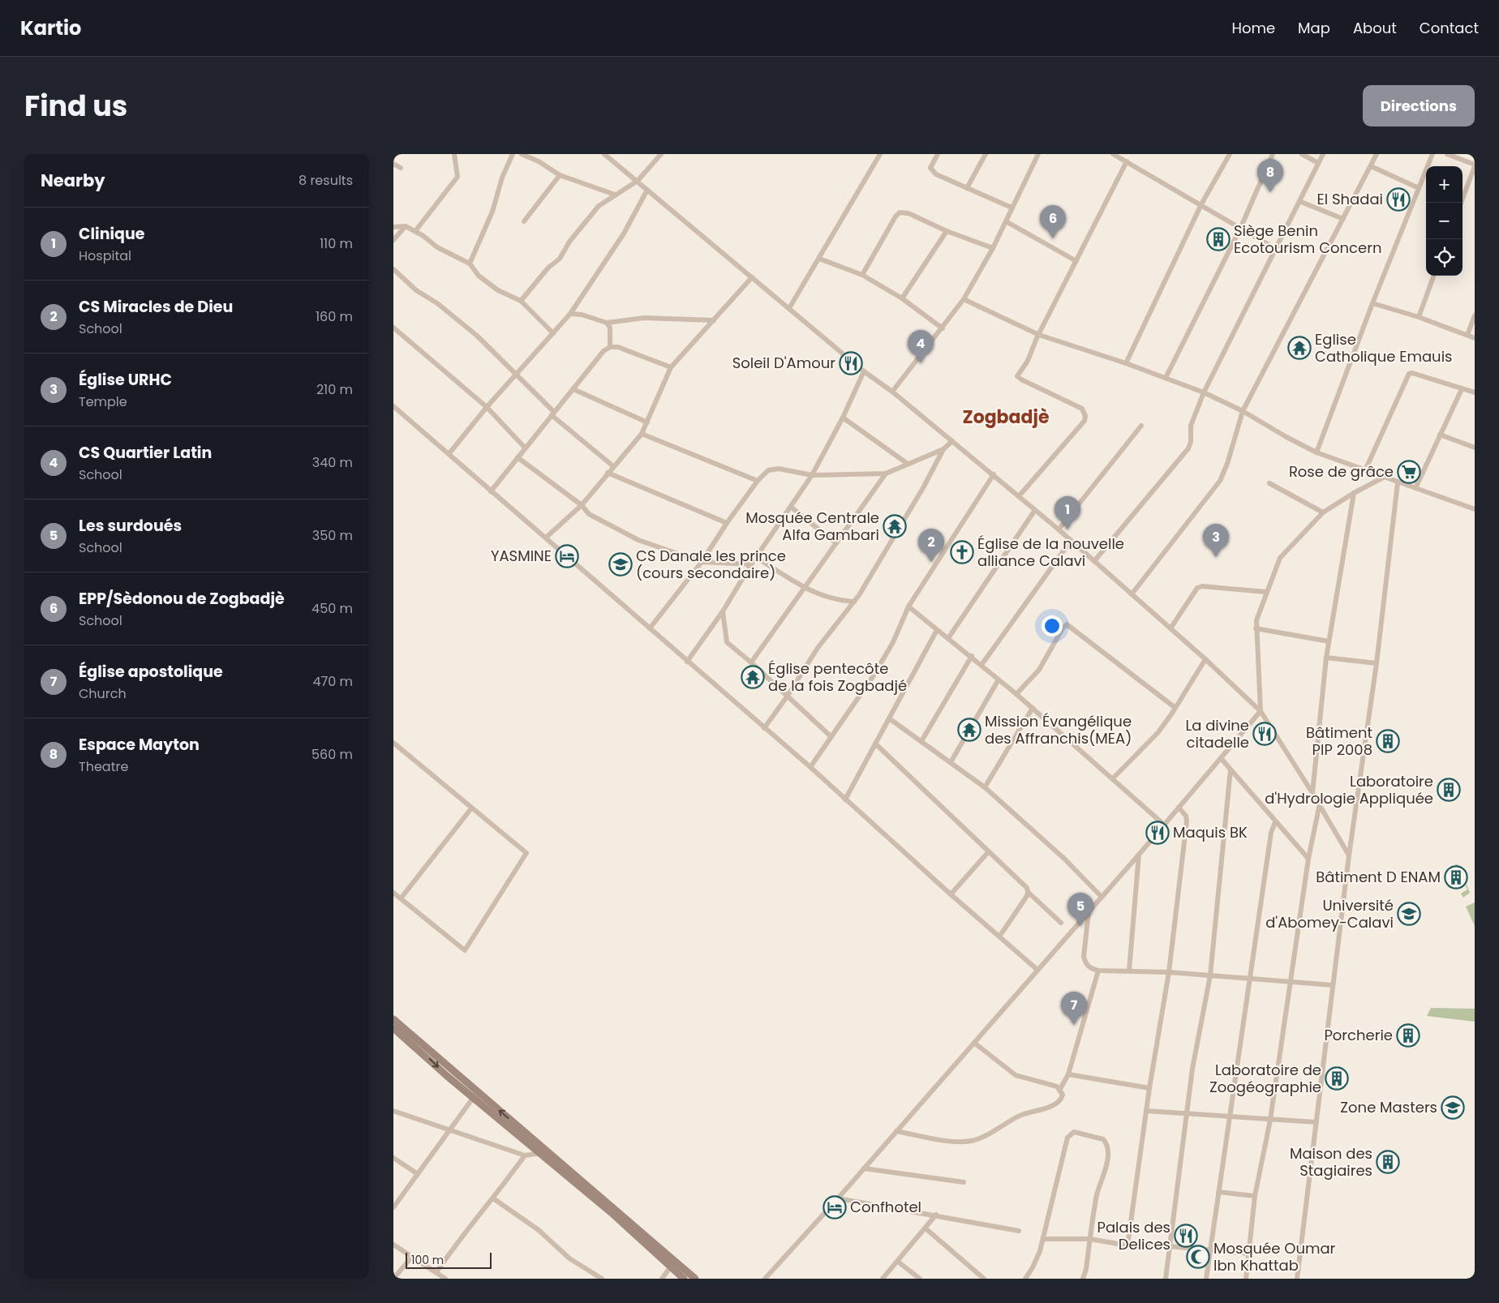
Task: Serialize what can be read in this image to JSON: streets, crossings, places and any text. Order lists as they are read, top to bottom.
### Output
{
  "districts": ["Zogbadjè"],
  "places": {
    "restaurant": [
      "El Shadai",
      "Soleil D'Amour",
      "La divine citadelle",
      "Maquis BK",
      "Palais des Delices"
    ],
    "building": [
      "Siège Benin Ecotourism Concern",
      "Bâtiment PIP 2008",
      "Laboratoire d'Hydrologie Appliquée",
      "Bâtiment D ENAM",
      "Porcherie",
      "Laboratoire de Zoogéographie",
      "Maison des Stagiaires"
    ],
    "temple": [
      "Eglise Catholique Emauis",
      "Mosquée Centrale Alfa Gambari",
      "Église pentecôte de la fois Zogbadjé",
      "Mission Évangélique des Affranchis(MEA)"
    ],
    "supermarket": ["Rose de grâce"],
    "church": ["Église de la nouvelle alliance Calavi"],
    "hotel": ["YASMINE", "Confhotel"],
    "school or university": ["CS Danale les prince (cours secondaire)", "Université d'Abomey-Calavi", "Zone Masters"],
    "mosque": ["Mosquée Oumar Ibn Khattab"]
  },
  "scale_bar": "100 m",
  "page": {
    "header": "Kartio",
    "nav": [
      "Home",
      "Map",
      "About",
      "Contact"
    ],
    "title": "Find us",
    "buttons": "Directions",
    "heading": ["Nearby", "8 results"],
    "pins": [
      "8",
      "6",
      "4",
      "1",
      "3",
      "2",
      "5",
      "7"
    ],
    "map_buttons": ["+", "−"],
    "list": [
      {
        "mark": "1",
        "name": "Clinique",
        "note": "Hospital",
        "value": "110 m"
      },
      {
        "mark": "2",
        "name": "CS Miracles de Dieu",
        "note": "School",
        "value": "160 m"
      },
      {
        "mark": "3",
        "name": "Église URHC",
        "note": "Temple",
        "value": "210 m"
      },
      {
        "mark": "4",
        "name": "CS Quartier Latin",
        "note": "School",
        "value": "340 m"
      },
      {
        "mark": "5",
        "name": "Les surdoués",
        "note": "School",
        "value": "350 m"
      },
      {
        "mark": "6",
        "name": "EPP/Sèdonou de Zogbadjè",
        "note": "School",
        "value": "450 m"
      },
      {
        "mark": "7",
        "name": "Église apostolique",
        "note": "Church",
        "value": "470 m"
      },
      {
        "mark": "8",
        "name": "Espace Mayton",
        "note": "Theatre",
        "value": "560 m"
      }
    ],
    "scale": "100 m"
  }
}
